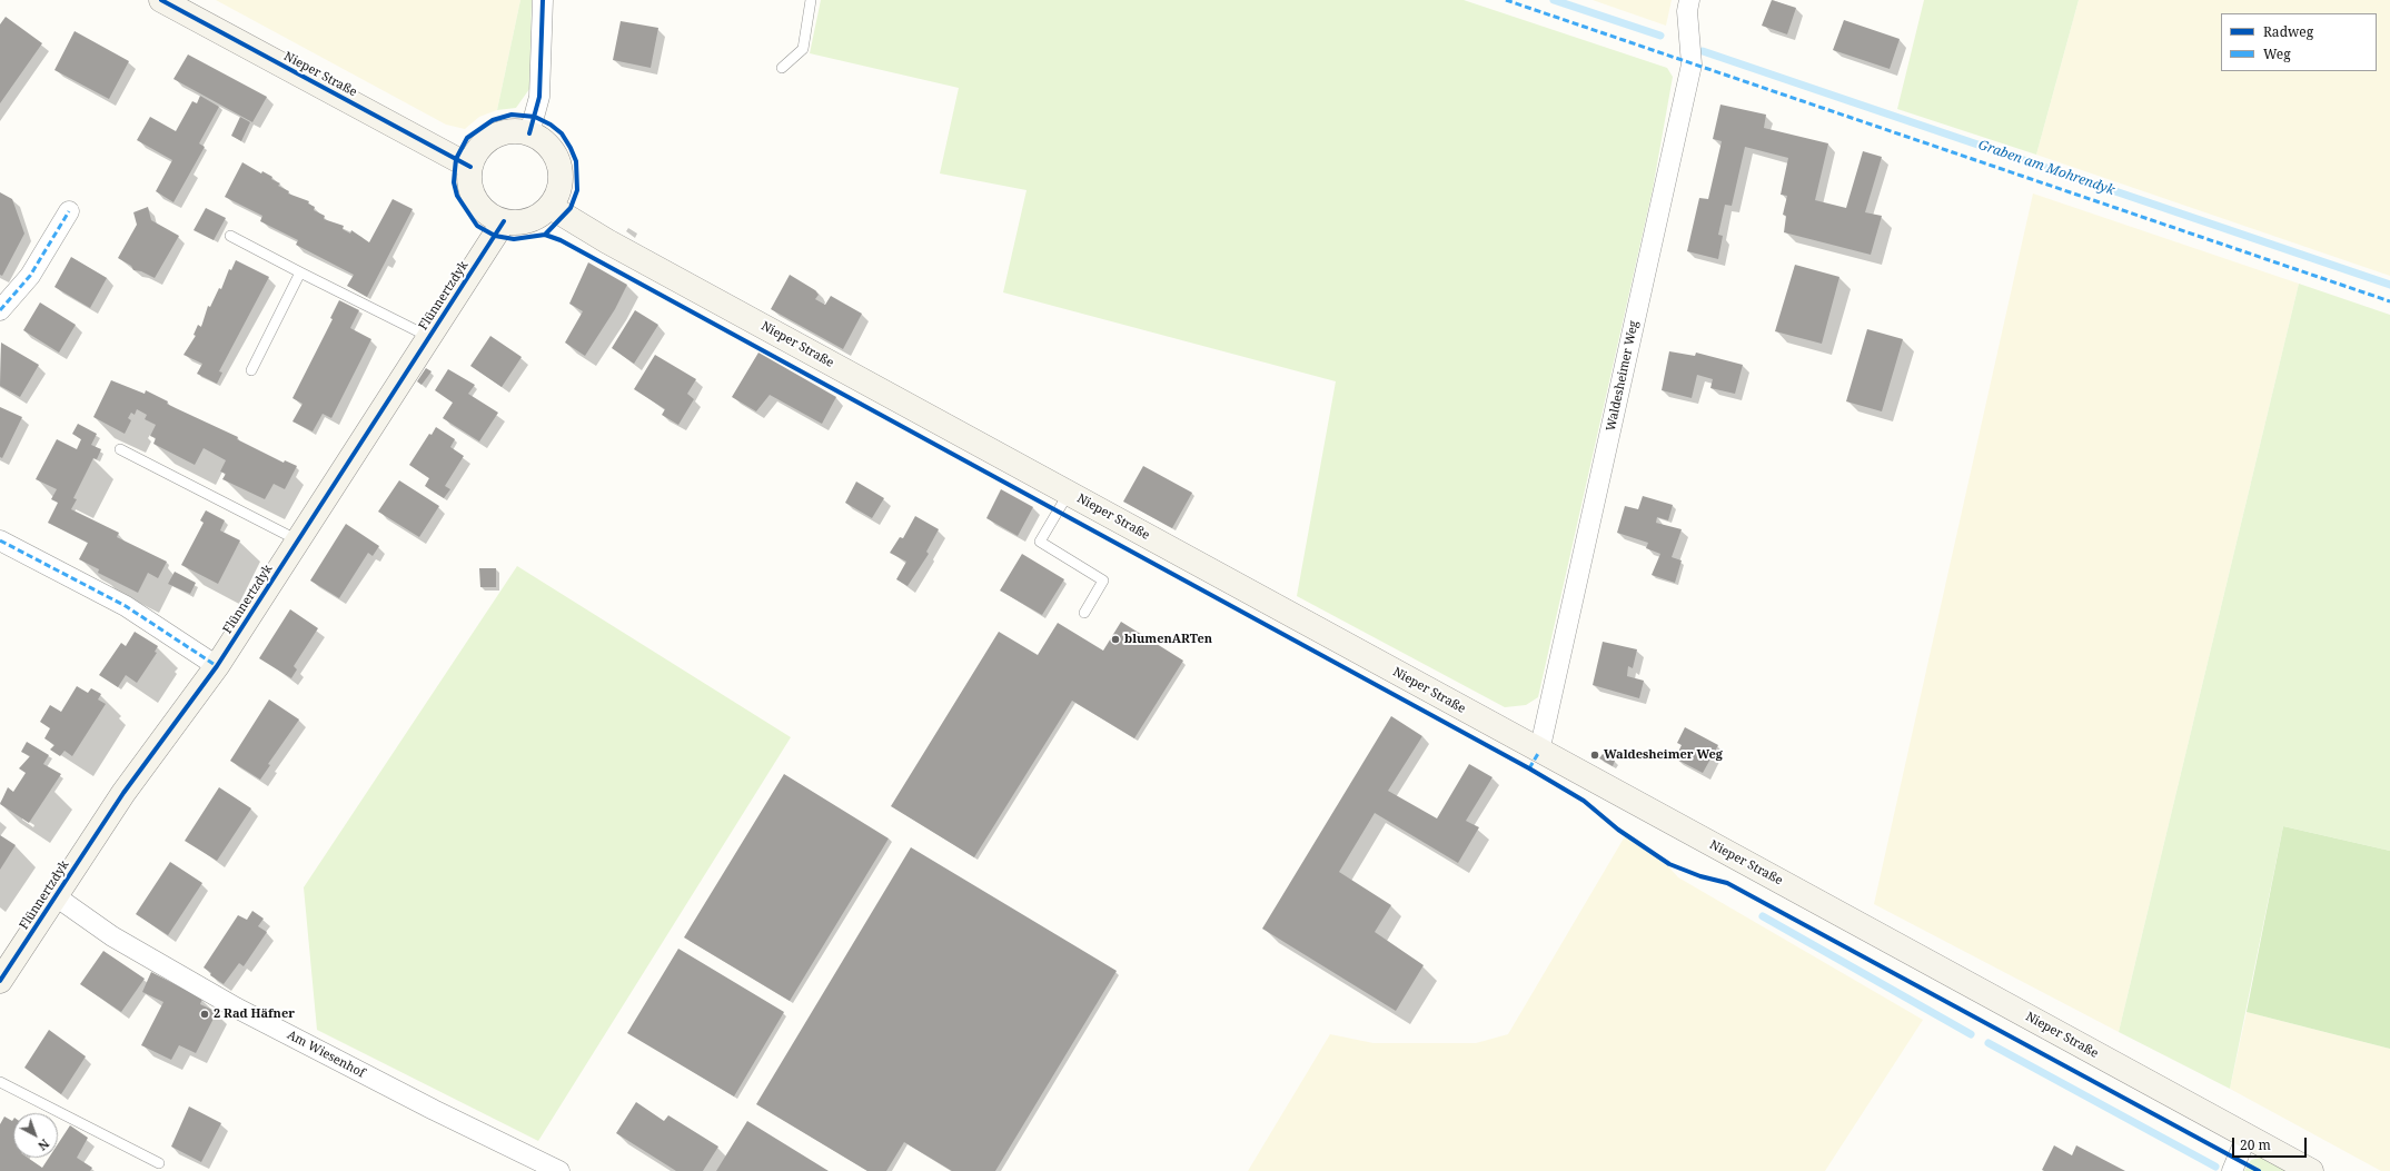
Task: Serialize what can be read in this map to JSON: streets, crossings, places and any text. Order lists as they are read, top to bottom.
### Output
{
  "streets": {
    "main road": ["Nieper Straße", "Flünnertzdyk"],
    "street": ["Waldesheimer Weg", "Am Wiesenhof"]
  },
  "crossings": [
    ["Nieper Straße", "Flünnertzdyk"],
    ["Nieper Straße", "Waldesheimer Weg"],
    ["Flünnertzdyk", "Am Wiesenhof"]
  ],
  "water": ["Graben am Mohrendyk"],
  "places": ["blumenARTen", "Waldesheimer Weg", "2 Rad Häfner"],
  "legend": ["Radweg", "Weg"],
  "scale_bar": "20 m",
  "north": "bottom right"
}
